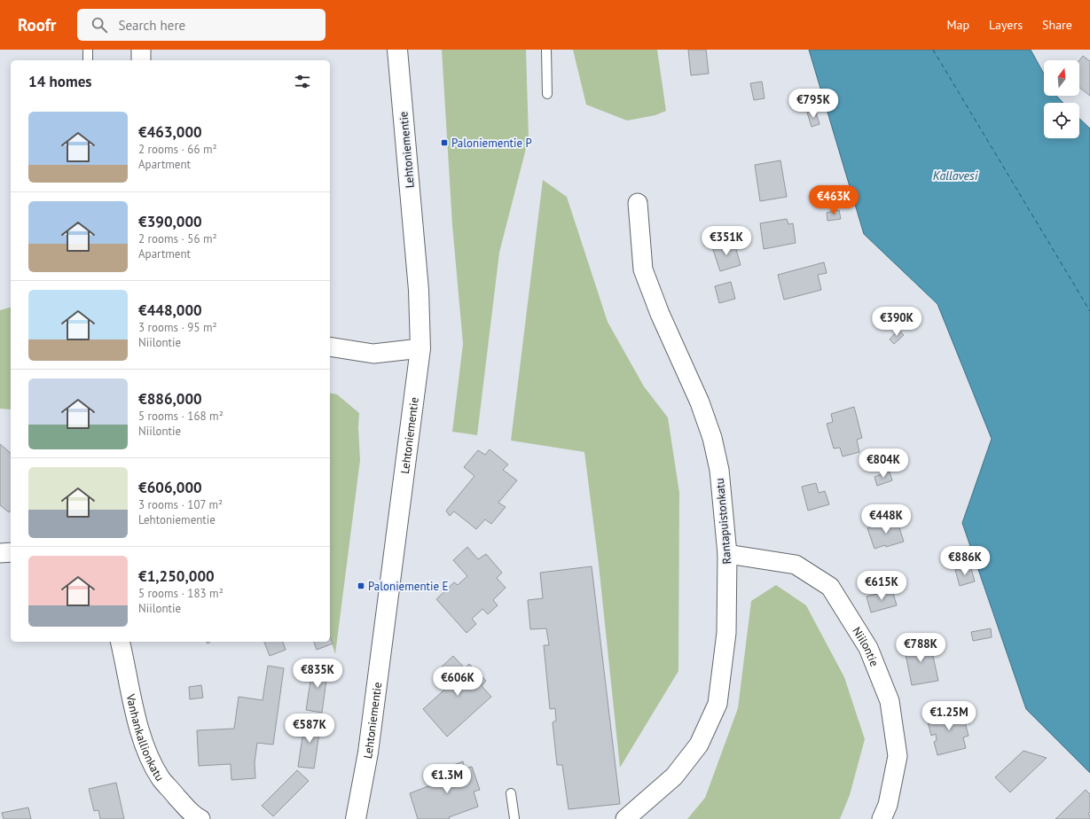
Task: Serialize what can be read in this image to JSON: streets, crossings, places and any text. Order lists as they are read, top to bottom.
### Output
{
  "streets": {
    "main road": ["Lehtoniementie"],
    "street": ["Rantapuistonkatu", "Niilontie", "Vanhankallionkatu"]
  },
  "crossings": [
    ["Rantapuistonkatu", "Niilontie"]
  ],
  "water": ["Kallavesi"],
  "places": {
    "transit": ["Paloniementie P", "Paloniementie E"]
  },
  "north": "top",
  "page": {
    "header": "Roofr",
    "search": "Search here",
    "nav": ["Map", "Layers", "Share"],
    "heading": "14 homes",
    "price": [
      "€795K",
      "€463K",
      "€351K",
      "€390K",
      "€804K",
      "€448K",
      "€886K",
      "€615K",
      "€788K",
      "€835K",
      "€606K",
      "€1.25M",
      "€587K",
      "€1.3M"
    ],
    "list": [
      {
        "name": "€463,000",
        "note": "2 rooms · 66 m² · Apartment"
      },
      {
        "name": "€390,000",
        "note": "2 rooms · 56 m² · Apartment"
      },
      {
        "name": "€448,000",
        "note": "3 rooms · 95 m² · Niilontie"
      },
      {
        "name": "€886,000",
        "note": "5 rooms · 168 m² · Niilontie"
      },
      {
        "name": "€606,000",
        "note": "3 rooms · 107 m² · Lehtoniementie"
      },
      {
        "name": "€1,250,000",
        "note": "5 rooms · 183 m² · Niilontie"
      }
    ]
  }
}
